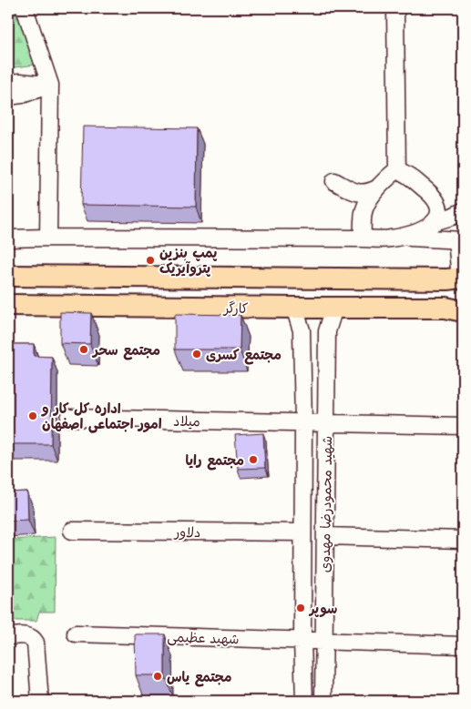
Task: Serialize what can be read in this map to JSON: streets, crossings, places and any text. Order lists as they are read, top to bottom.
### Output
{
  "streets": {
    "main road": ["کارگر"],
    "street": [
      "میلاد",
      "شهید محمودرضا مهدوی",
      "دلاور",
      "شهید عظیمی"
    ]
  },
  "crossings": [
    ["کارگر", "شهید محمودرضا مهدوی"],
    ["میلاد", "شهید محمودرضا مهدوی"],
    ["شهید محمودرضا مهدوی", "دلاور"],
    ["شهید محمودرضا مهدوی", "شهید عظیمی"]
  ],
  "places": [
    "پمپ بنزین پتروآیریک",
    "مجتمع سحر",
    "مجتمع کسری",
    "اداره کل کار و امور اجتماعی اصفهان",
    "مجتمع رایا",
    "سوپر",
    "مجتمع یاس"
  ]
}
